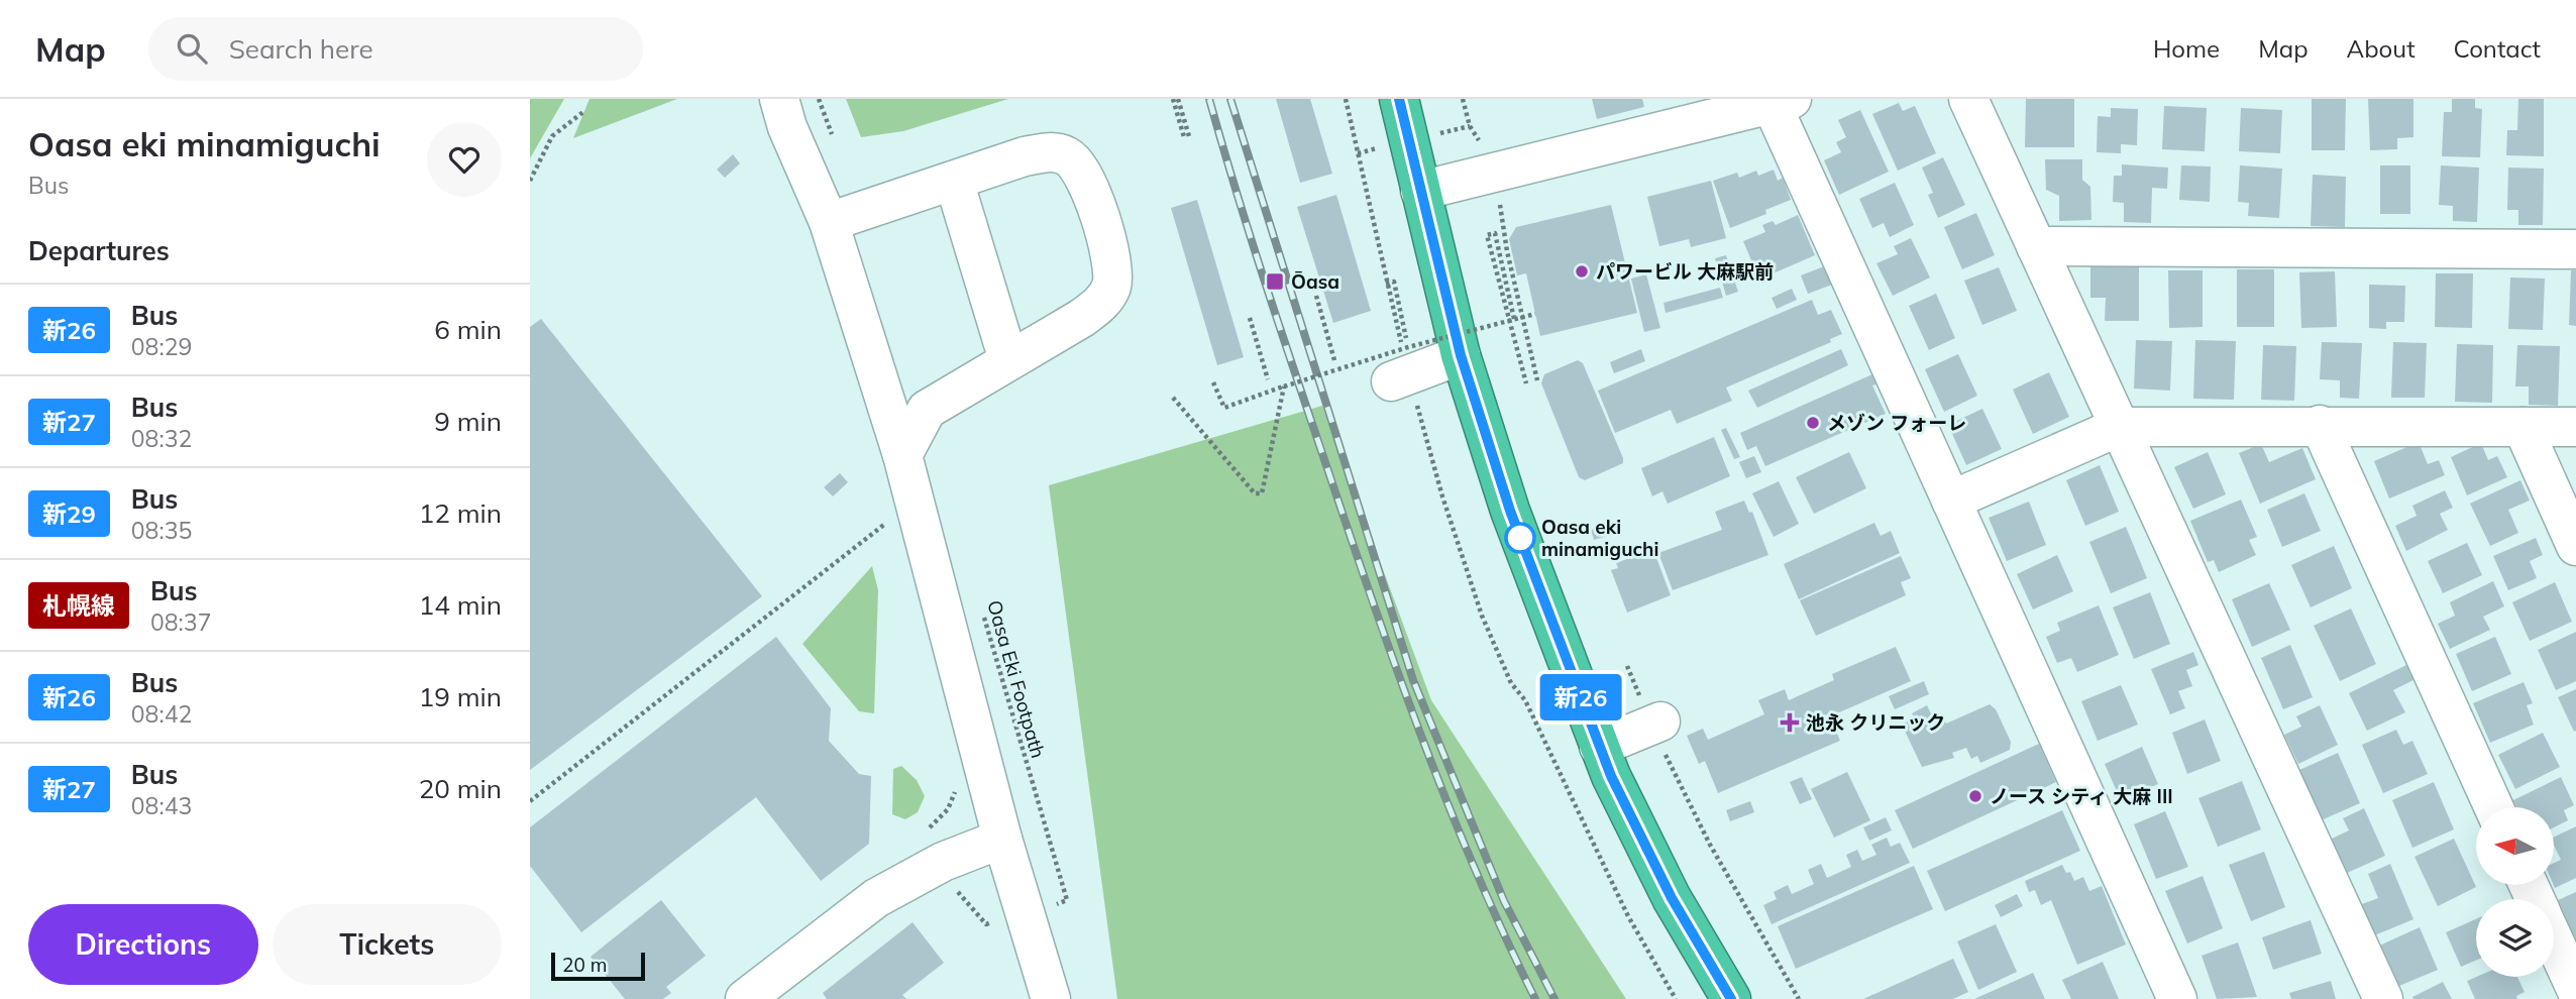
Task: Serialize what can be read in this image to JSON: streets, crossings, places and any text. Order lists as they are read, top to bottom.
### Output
{
  "streets": {
    "path": ["Oasa Eki Footpath"]
  },
  "places": {
    "other": [
      "パワービル 大麻駅前",
      "メゾン フォーレ",
      "Oasa eki minamiguchi",
      "ノース シティ 大麻 III"
    ],
    "transit": ["Ōasa"],
    "health": ["池永 クリニック"]
  },
  "lines": ["bus line 新26"],
  "scale_bar": "20 m",
  "north": "left",
  "page": {
    "header": "Map",
    "search": "Search here",
    "nav": [
      "Home",
      "Map",
      "About",
      "Contact"
    ],
    "heading": [
      ["Oasa eki minamiguchi", "Bus"],
      "Departures"
    ],
    "on_map": "新26",
    "list": [
      {
        "mark": "新26",
        "name": "Bus",
        "note": "08:29",
        "value": "6 min"
      },
      {
        "mark": "新27",
        "name": "Bus",
        "note": "08:32",
        "value": "9 min"
      },
      {
        "mark": "新29",
        "name": "Bus",
        "note": "08:35",
        "value": "12 min"
      },
      {
        "mark": "札幌線",
        "name": "Bus",
        "note": "08:37",
        "value": "14 min"
      },
      {
        "mark": "新26",
        "name": "Bus",
        "note": "08:42",
        "value": "19 min"
      },
      {
        "mark": "新27",
        "name": "Bus",
        "note": "08:43",
        "value": "20 min"
      }
    ],
    "buttons": ["Directions", "Tickets"],
    "scale": "20 m"
  }
}
